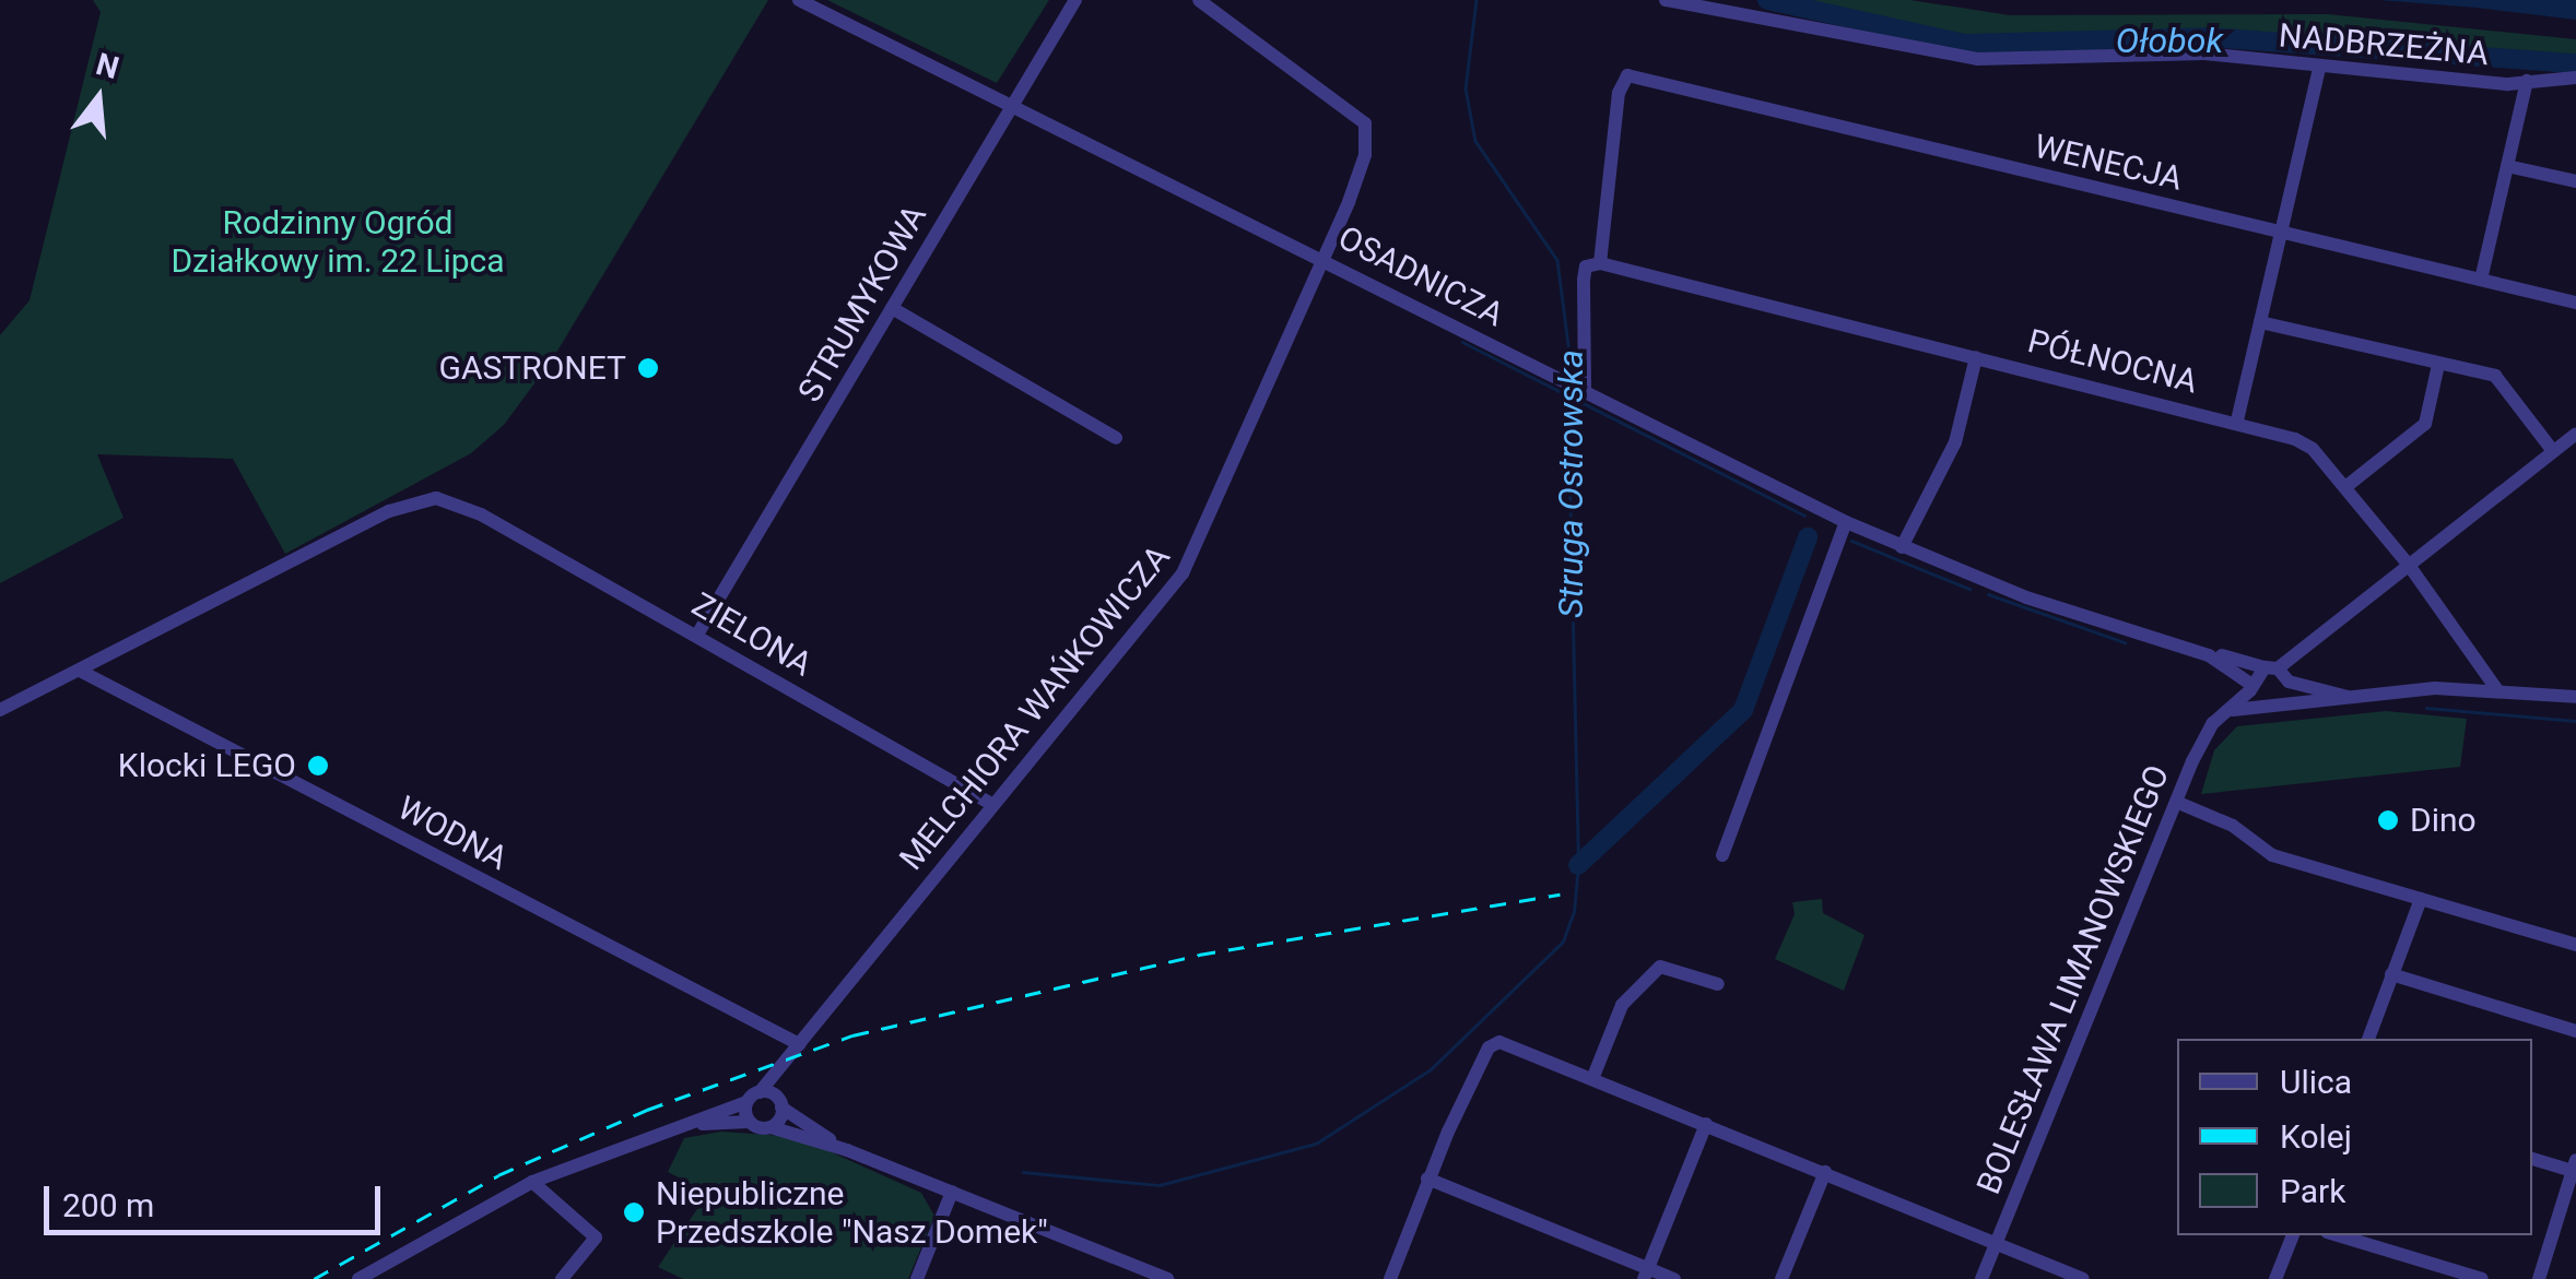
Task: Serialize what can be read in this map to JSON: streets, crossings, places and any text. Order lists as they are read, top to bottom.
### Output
{
  "streets": {
    "street": [
      "NADBRZEŻNA",
      "WENECJA",
      "OSADNICZA",
      "STRUMYKOWA",
      "PÓŁNOCNA",
      "ZIELONA",
      "MELCHIORA WAŃKOWICZA",
      "WODNA",
      "BOLESŁAWA LIMANOWSKIEGO"
    ]
  },
  "crossings": [
    ["WENECJA", "PÓŁNOCNA"],
    ["OSADNICZA", "STRUMYKOWA"],
    ["OSADNICZA", "MELCHIORA WAŃKOWICZA"],
    ["OSADNICZA", "BOLESŁAWA LIMANOWSKIEGO"],
    ["STRUMYKOWA", "ZIELONA"],
    ["ZIELONA", "MELCHIORA WAŃKOWICZA"],
    ["ZIELONA", "WODNA"],
    ["MELCHIORA WAŃKOWICZA", "WODNA"]
  ],
  "water": ["Ołobok", "Struga Ostrowska"],
  "parks": ["Rodzinny Ogród Działkowy im. 22 Lipca"],
  "places": [
    "GASTRONET",
    "Klocki LEGO",
    "Dino",
    "Niepubliczne Przedszkole \"Nasz Domek\""
  ],
  "legend": ["Ulica", "Kolej", "Park"],
  "scale_bar": "200 m",
  "north": "top"
}
